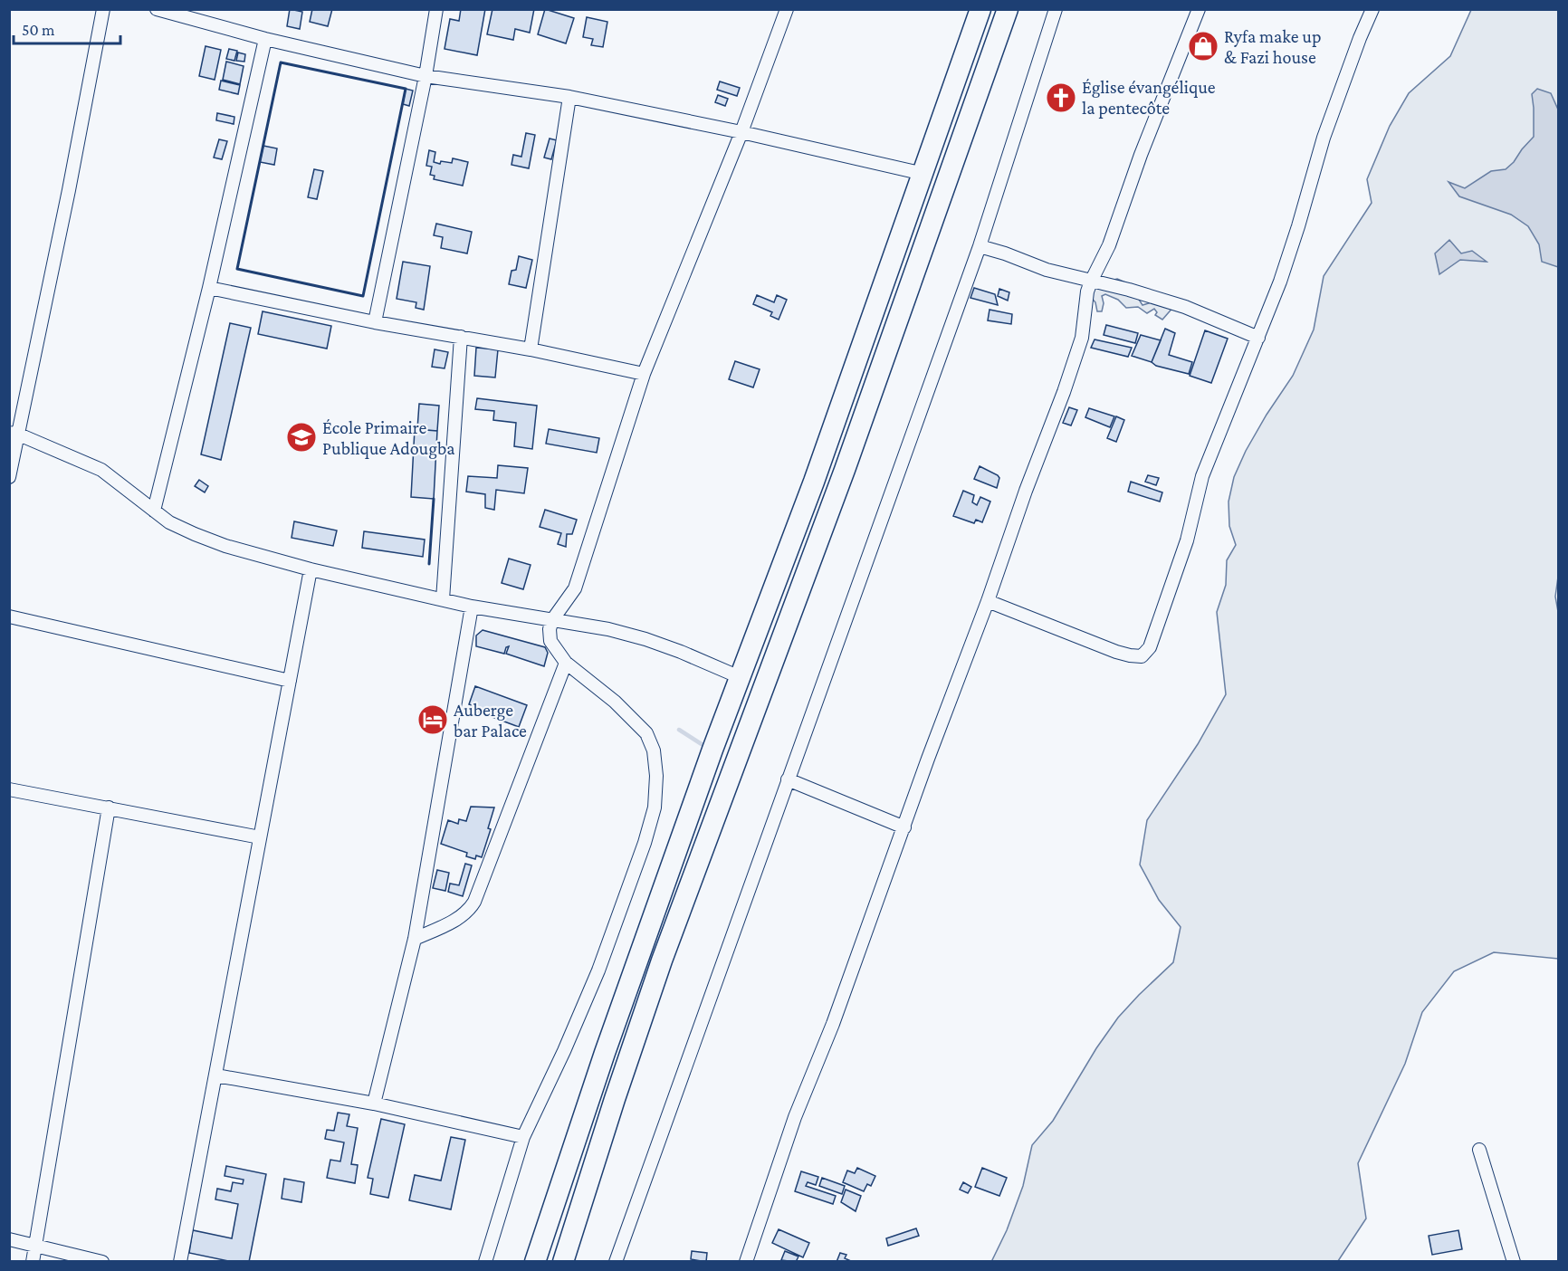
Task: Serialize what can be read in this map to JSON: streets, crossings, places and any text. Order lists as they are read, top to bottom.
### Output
{
  "places": {
    "shop": ["Ryfa make up & Fazi house"],
    "church": ["Église évangélique la pentecôte"],
    "school or university": ["École Primaire Publique Adougba"],
    "hotel": ["Auberge bar Palace"]
  },
  "scale_bar": "50 m"
}
